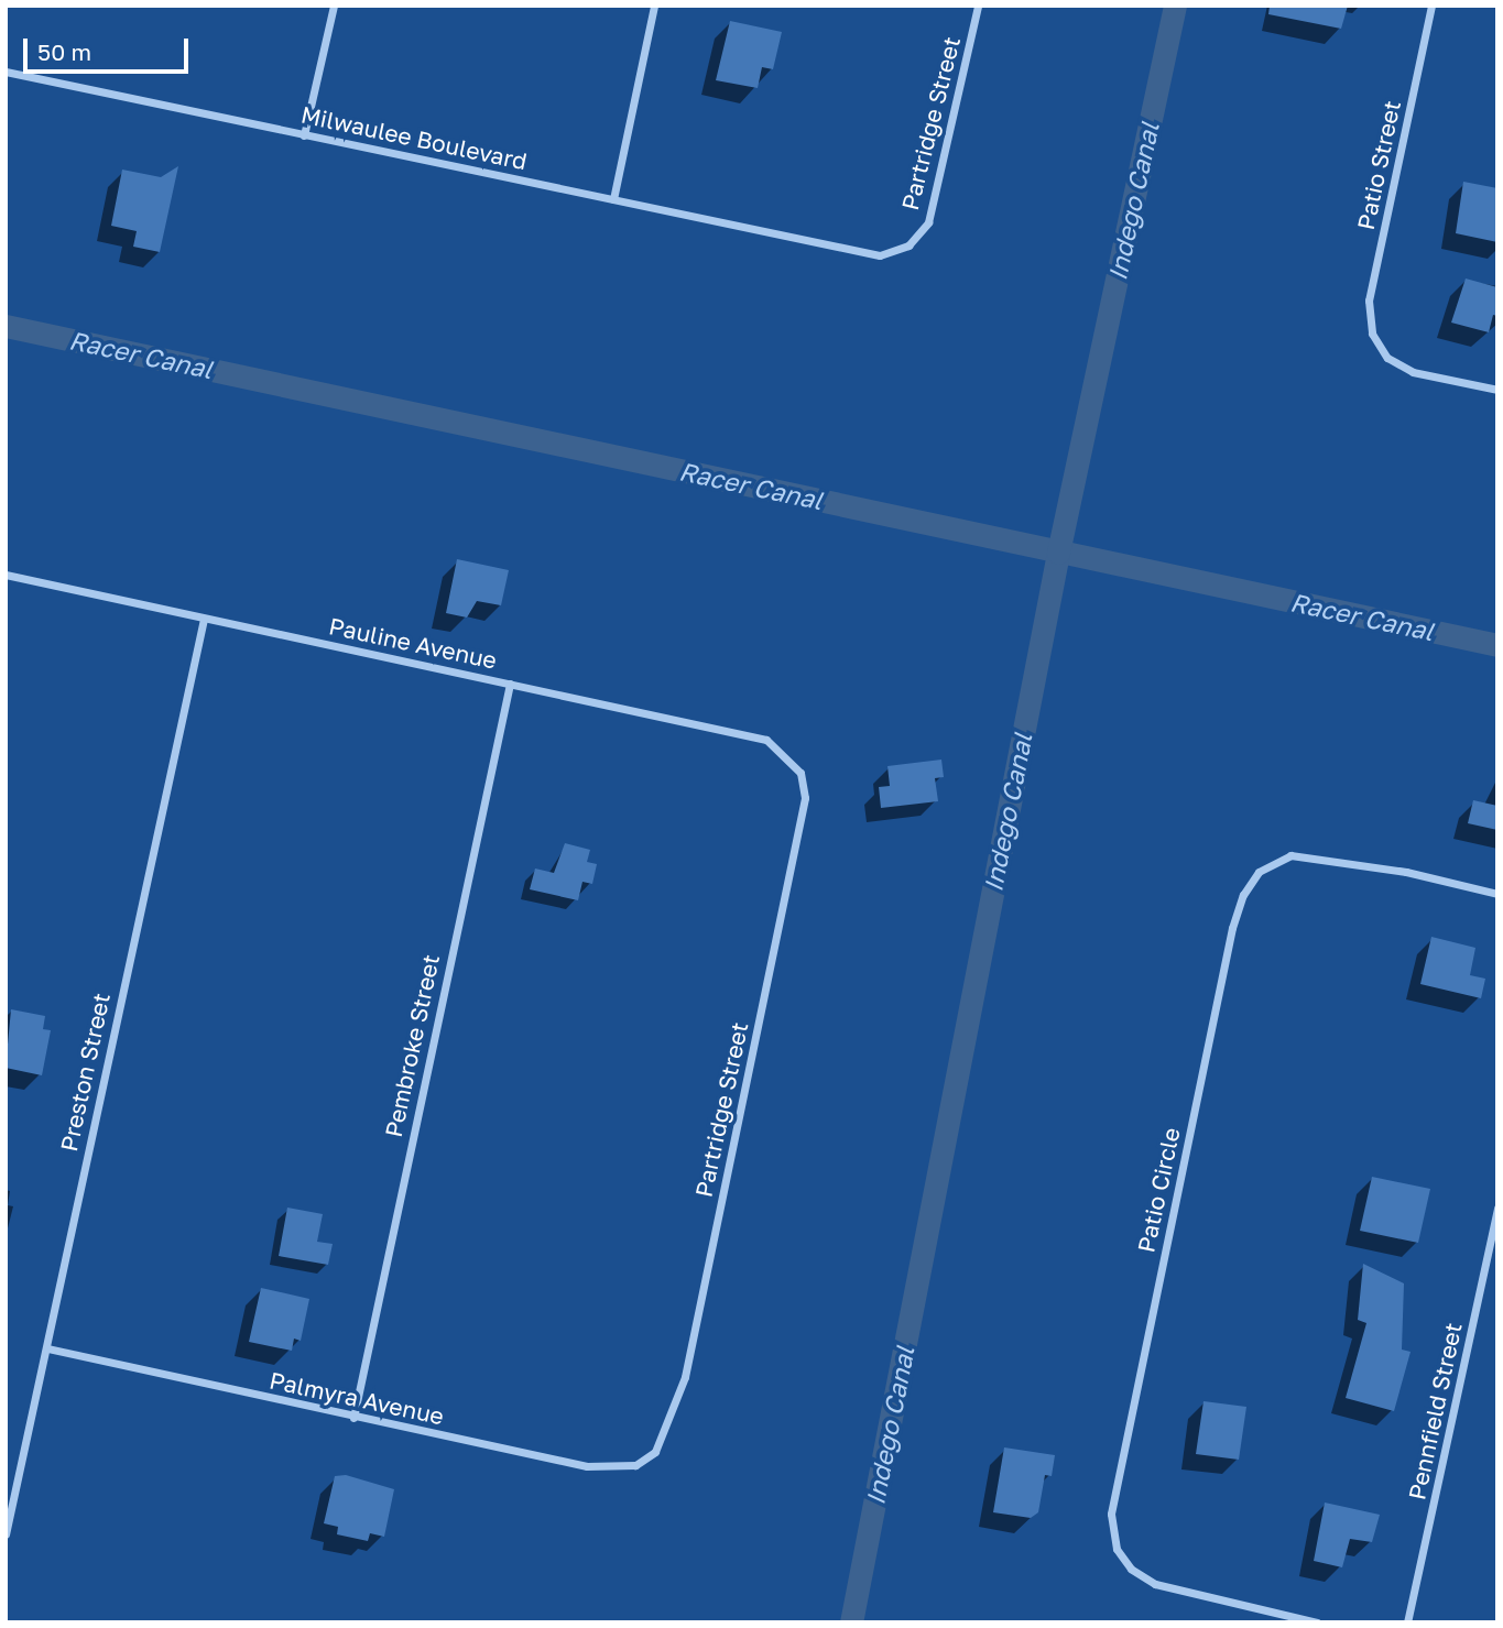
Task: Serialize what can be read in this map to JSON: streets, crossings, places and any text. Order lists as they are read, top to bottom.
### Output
{
  "streets": {
    "street": [
      "Partridge Street",
      "Milwaulee Boulevard",
      "Patio Street",
      "Pauline Avenue",
      "Pembroke Street",
      "Preston Street",
      "Patio Circle",
      "Palmyra Avenue",
      "Pennfield Street"
    ]
  },
  "crossings": [
    ["Partridge Street", "Milwaulee Boulevard"],
    ["Partridge Street", "Pauline Avenue"],
    ["Partridge Street", "Palmyra Avenue"],
    ["Pauline Avenue", "Pembroke Street"],
    ["Pauline Avenue", "Preston Street"],
    ["Pembroke Street", "Palmyra Avenue"],
    ["Preston Street", "Palmyra Avenue"]
  ],
  "water": ["Indego Canal", "Racer Canal"],
  "scale_bar": "50 m"
}
